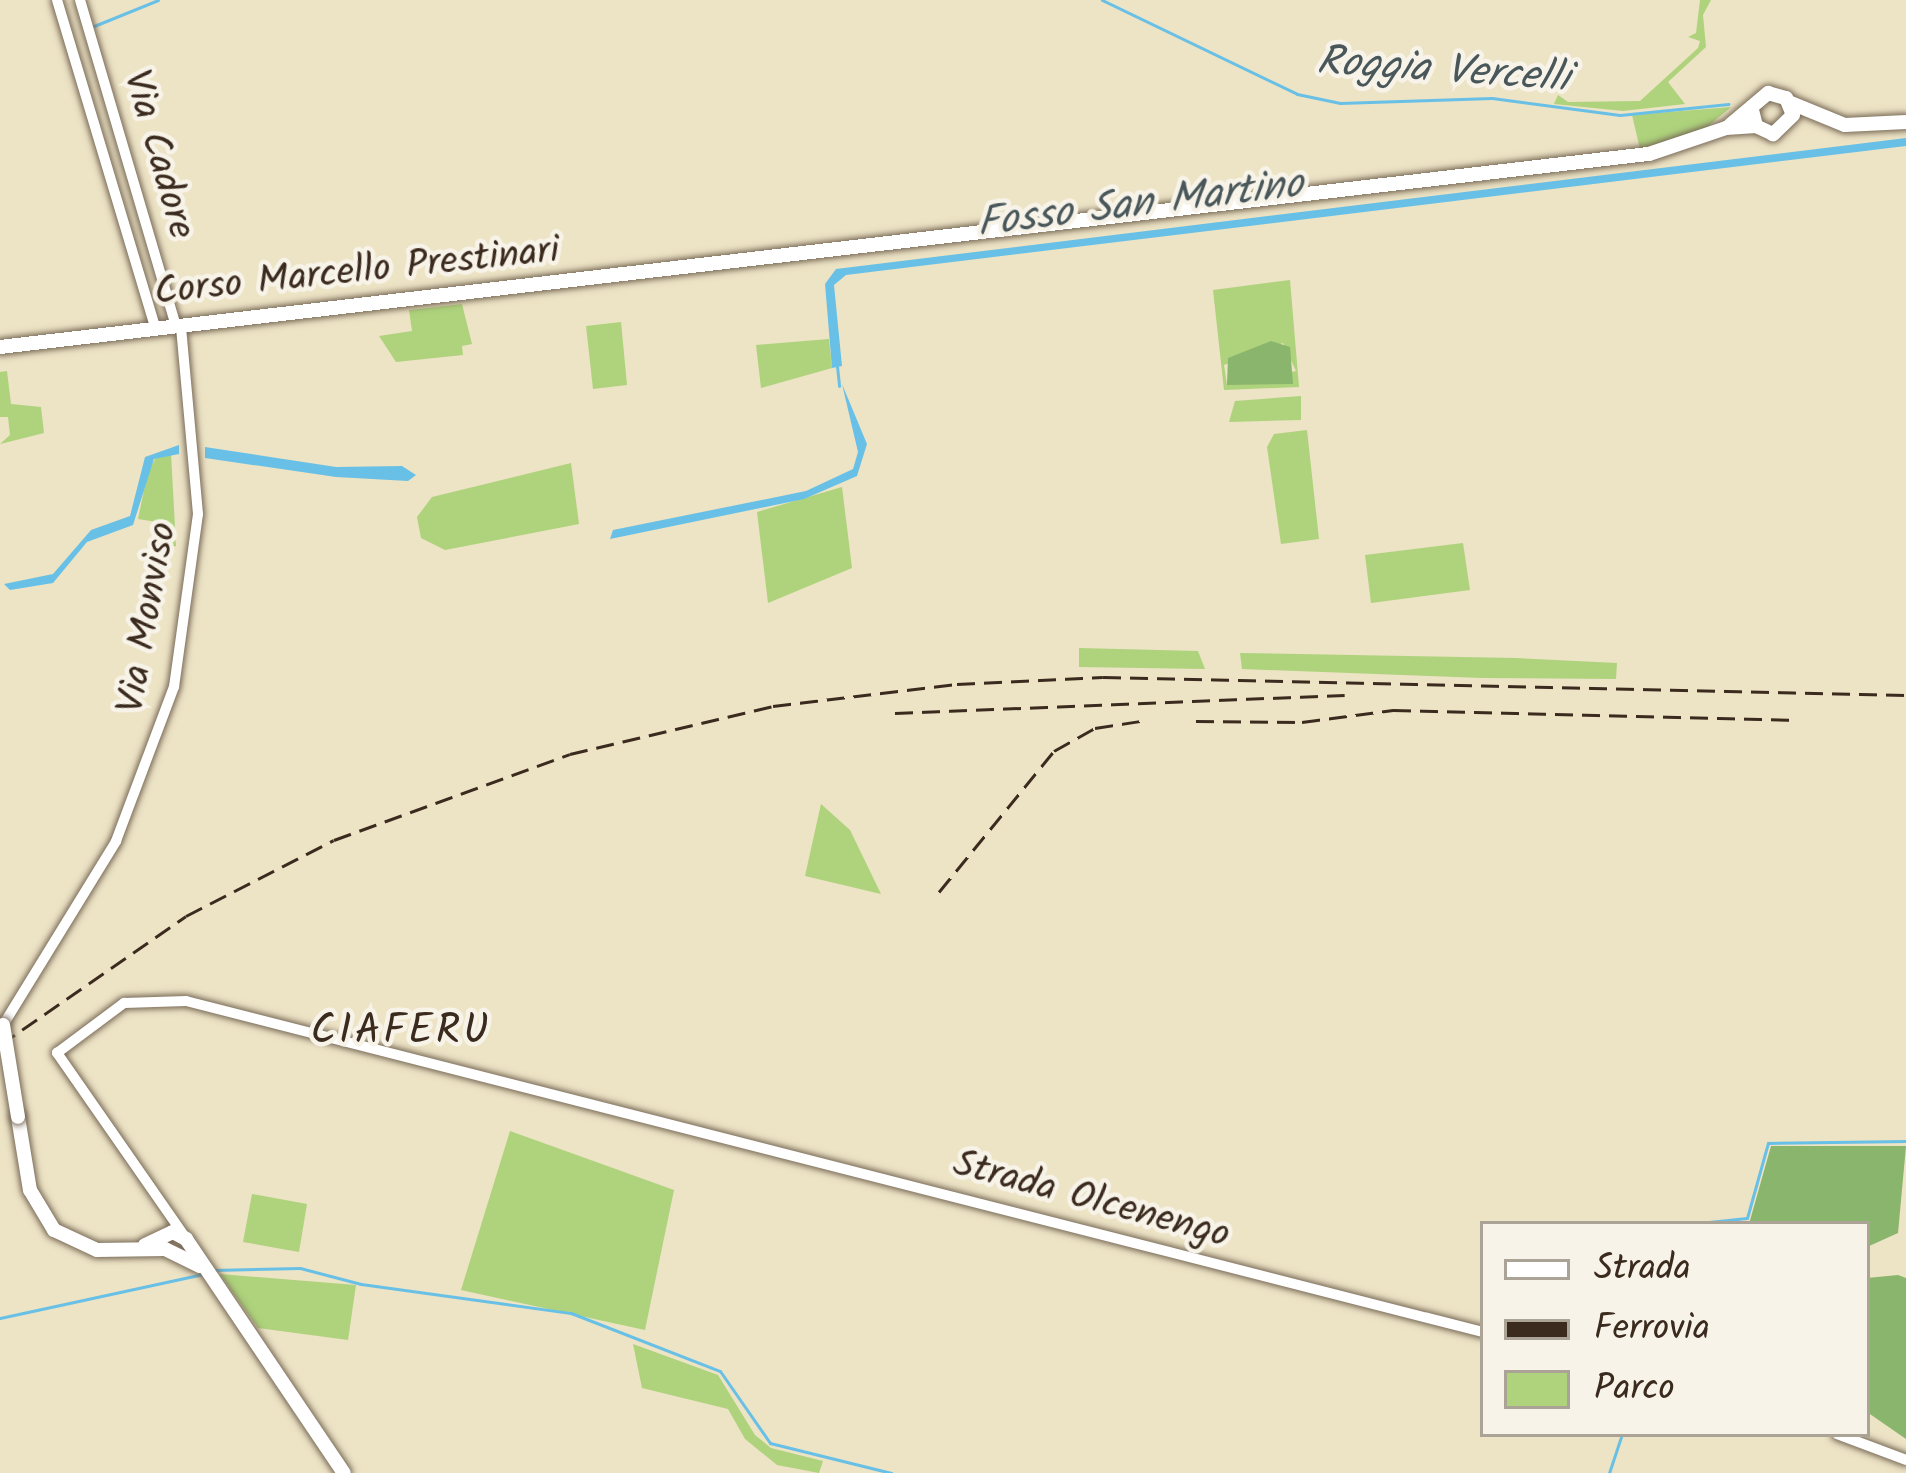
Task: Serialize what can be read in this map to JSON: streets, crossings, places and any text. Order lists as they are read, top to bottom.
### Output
{
  "streets": {
    "main road": ["Corso Marcello Prestinari"],
    "street": ["Via Cadore", "Via Monviso", "Strada Olcenengo"]
  },
  "crossings": [
    ["Via Cadore", "Corso Marcello Prestinari"],
    ["Via Cadore", "Via Monviso"],
    ["Corso Marcello Prestinari", "Via Monviso"]
  ],
  "districts": ["CIAFERU"],
  "water": ["Roggia Vercelli", "Fosso San Martino"],
  "legend": ["Strada", "Ferrovia", "Parco"]
}
